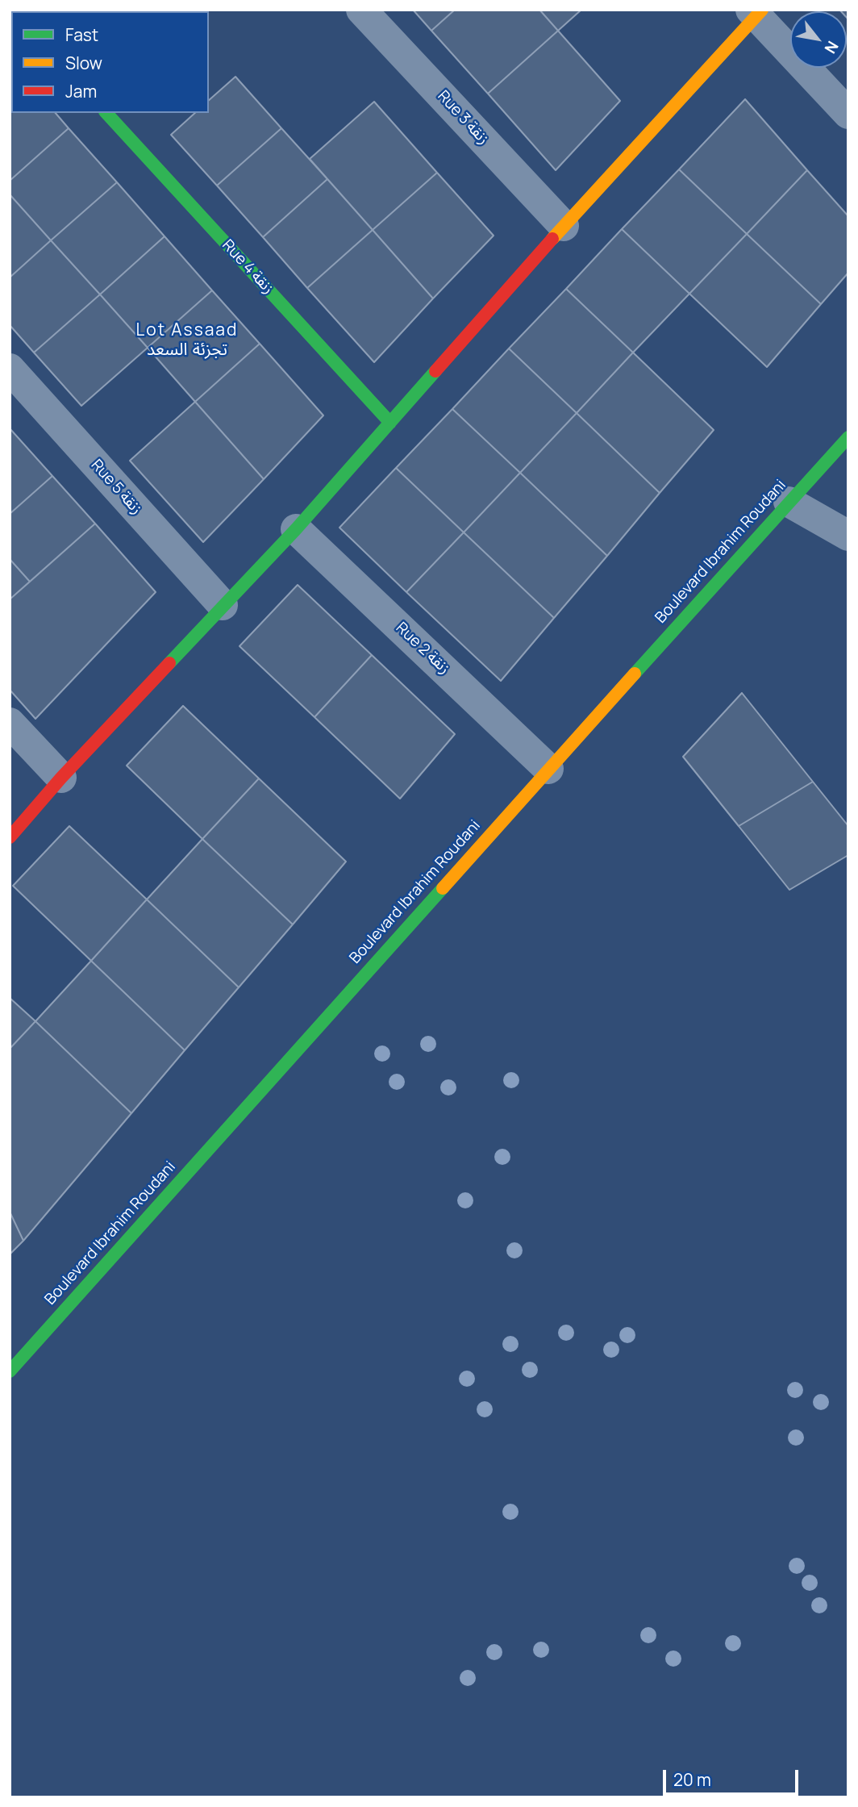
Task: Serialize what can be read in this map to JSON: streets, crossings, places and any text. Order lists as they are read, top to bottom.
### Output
{
  "streets": {
    "street": [
      "Rue 3 زنقة",
      "Rue 4 زنقة",
      "Rue 5 زنقة",
      "Boulevard Ibrahim Roudani",
      "Rue 2 زنقة"
    ]
  },
  "crossings": [
    ["Boulevard Ibrahim Roudani", "Rue 2 زنقة"]
  ],
  "districts": ["Lot Assaad تجزئة السعد"],
  "legend": ["Fast", "Slow", "Jam"],
  "scale_bar": "20 m",
  "north": "bottom right"
}
